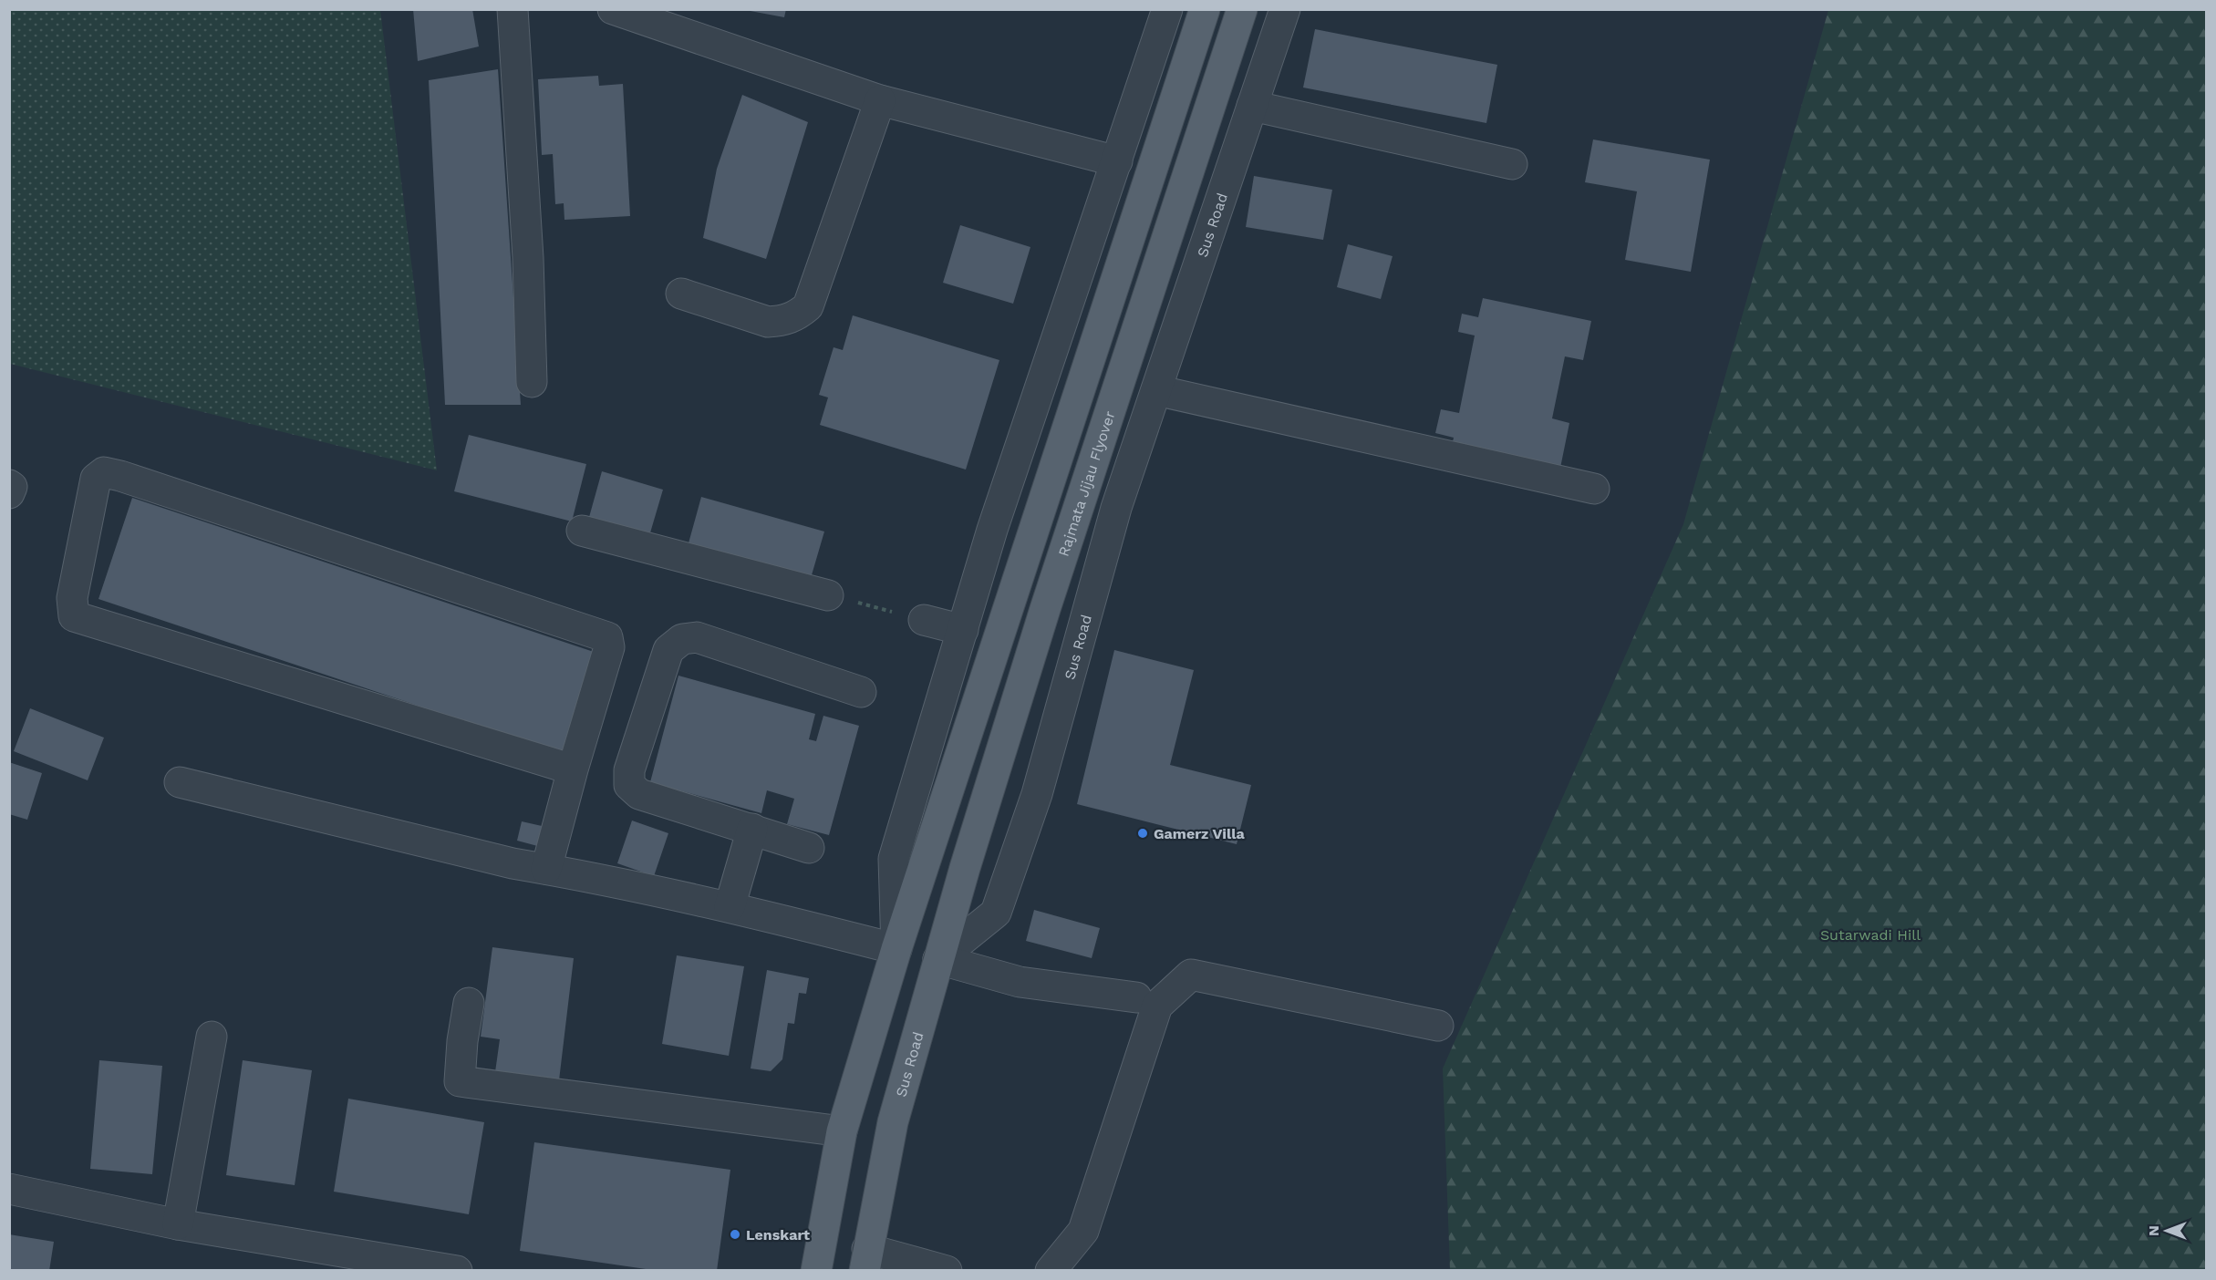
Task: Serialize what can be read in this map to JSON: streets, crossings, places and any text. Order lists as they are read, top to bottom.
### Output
{
  "streets": {
    "main road": ["Sus Road", "Rajmata Jijau Flyover"]
  },
  "crossings": [
    ["Sus Road", "Rajmata Jijau Flyover"]
  ],
  "parks": ["Sutarwadi Hill"],
  "places": ["Gamerz Villa", "Lenskart"],
  "north": "left"
}
